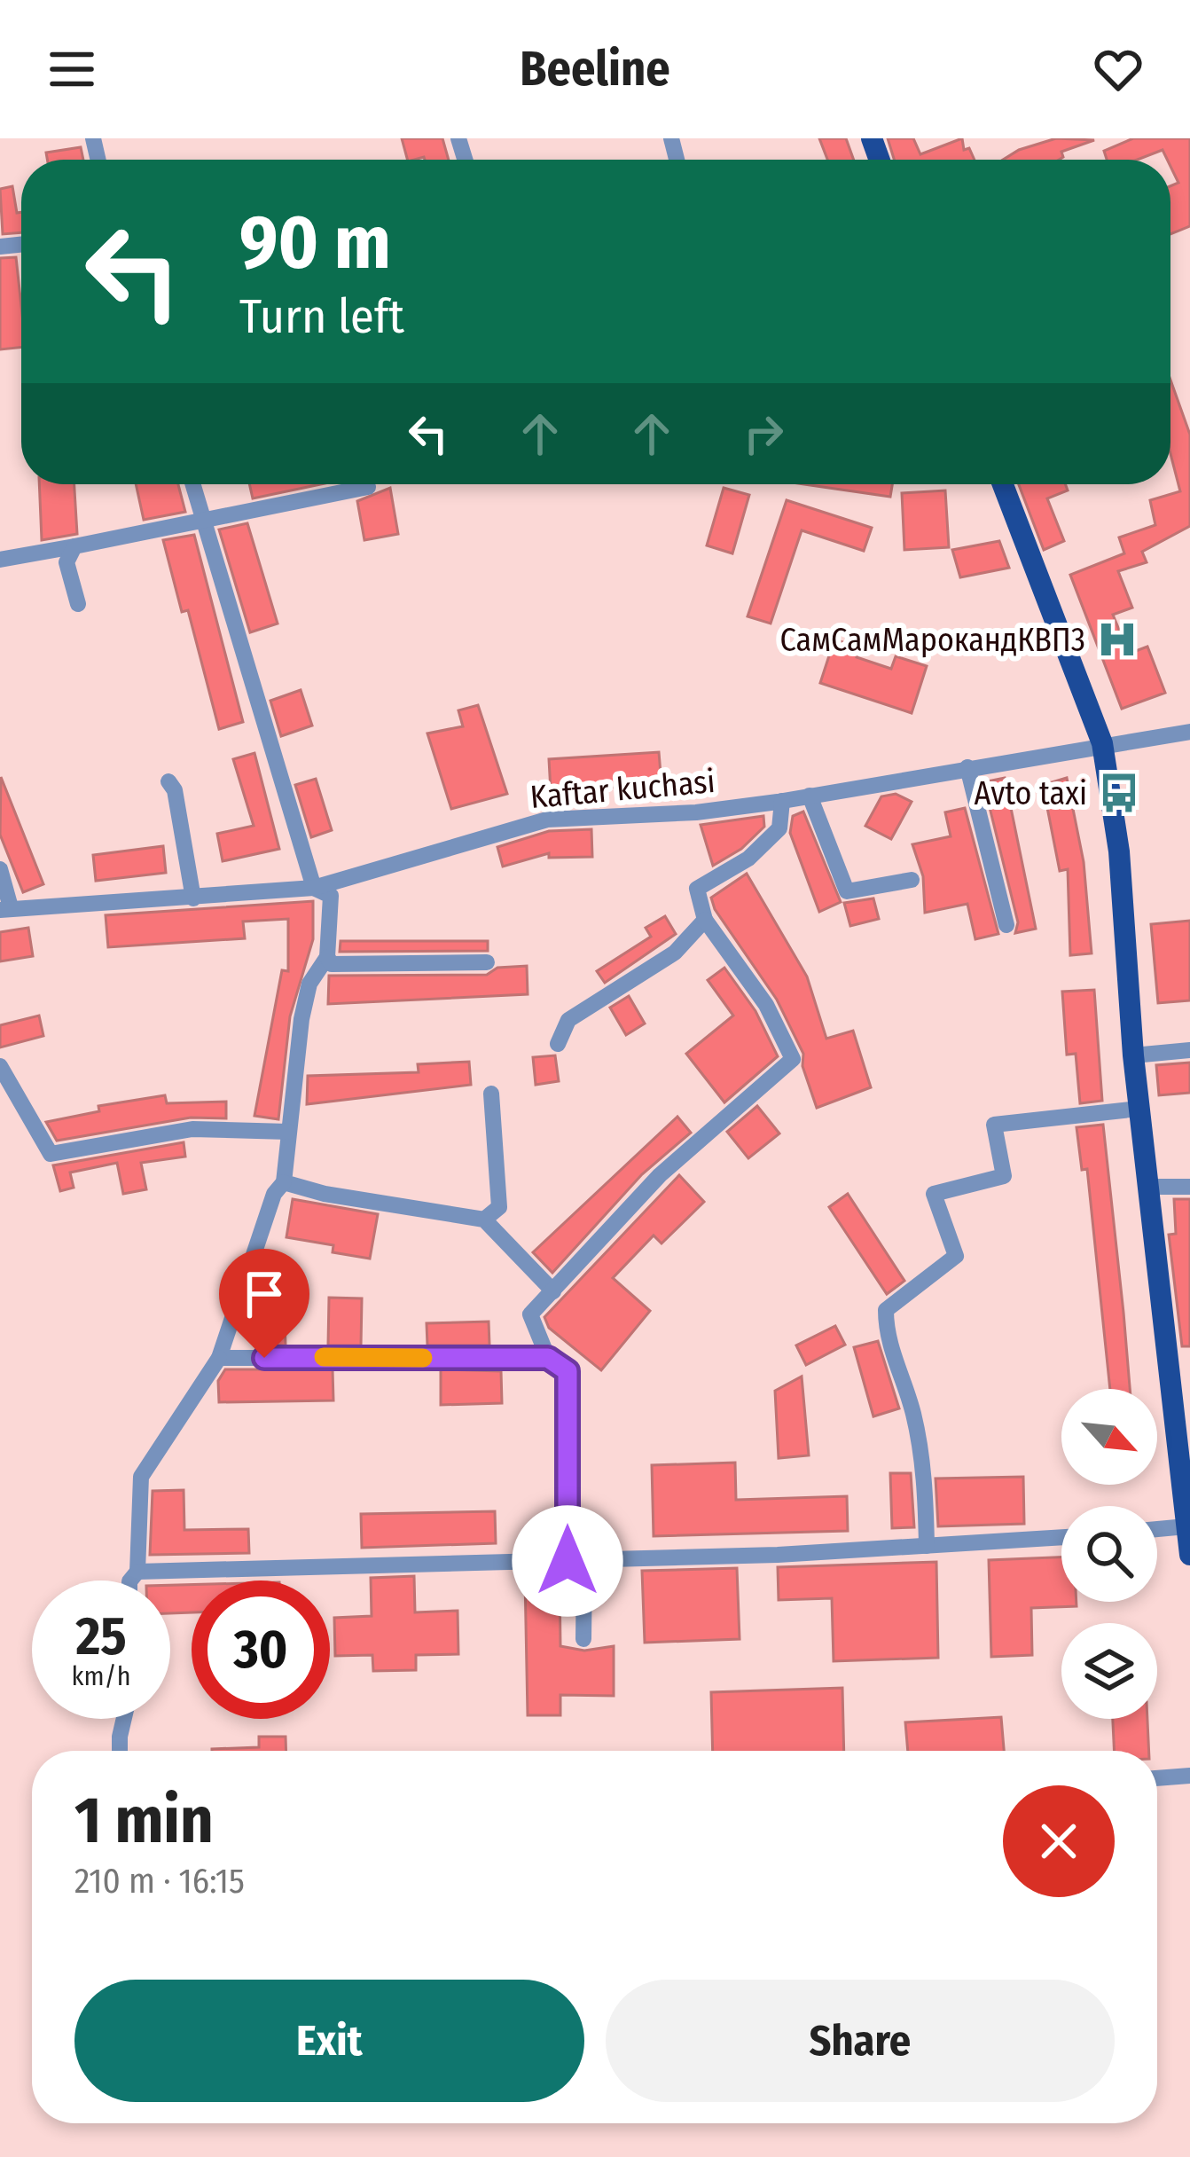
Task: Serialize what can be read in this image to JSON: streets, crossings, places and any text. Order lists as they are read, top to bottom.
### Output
{
  "streets": {
    "street": ["Kaftar kuchasi"]
  },
  "places": {
    "hospital": ["СамСамМарокандКВП3"],
    "bus stop": ["Avto taxi"]
  },
  "north": "bottom right",
  "page": {
    "header": "Beeline",
    "turn": ["90 m", "Turn left"],
    "speed": "25 km/h",
    "limit": "30",
    "heading": ["1 min", "210 m · 16:15"],
    "buttons": ["Exit", "Share"]
  }
}
